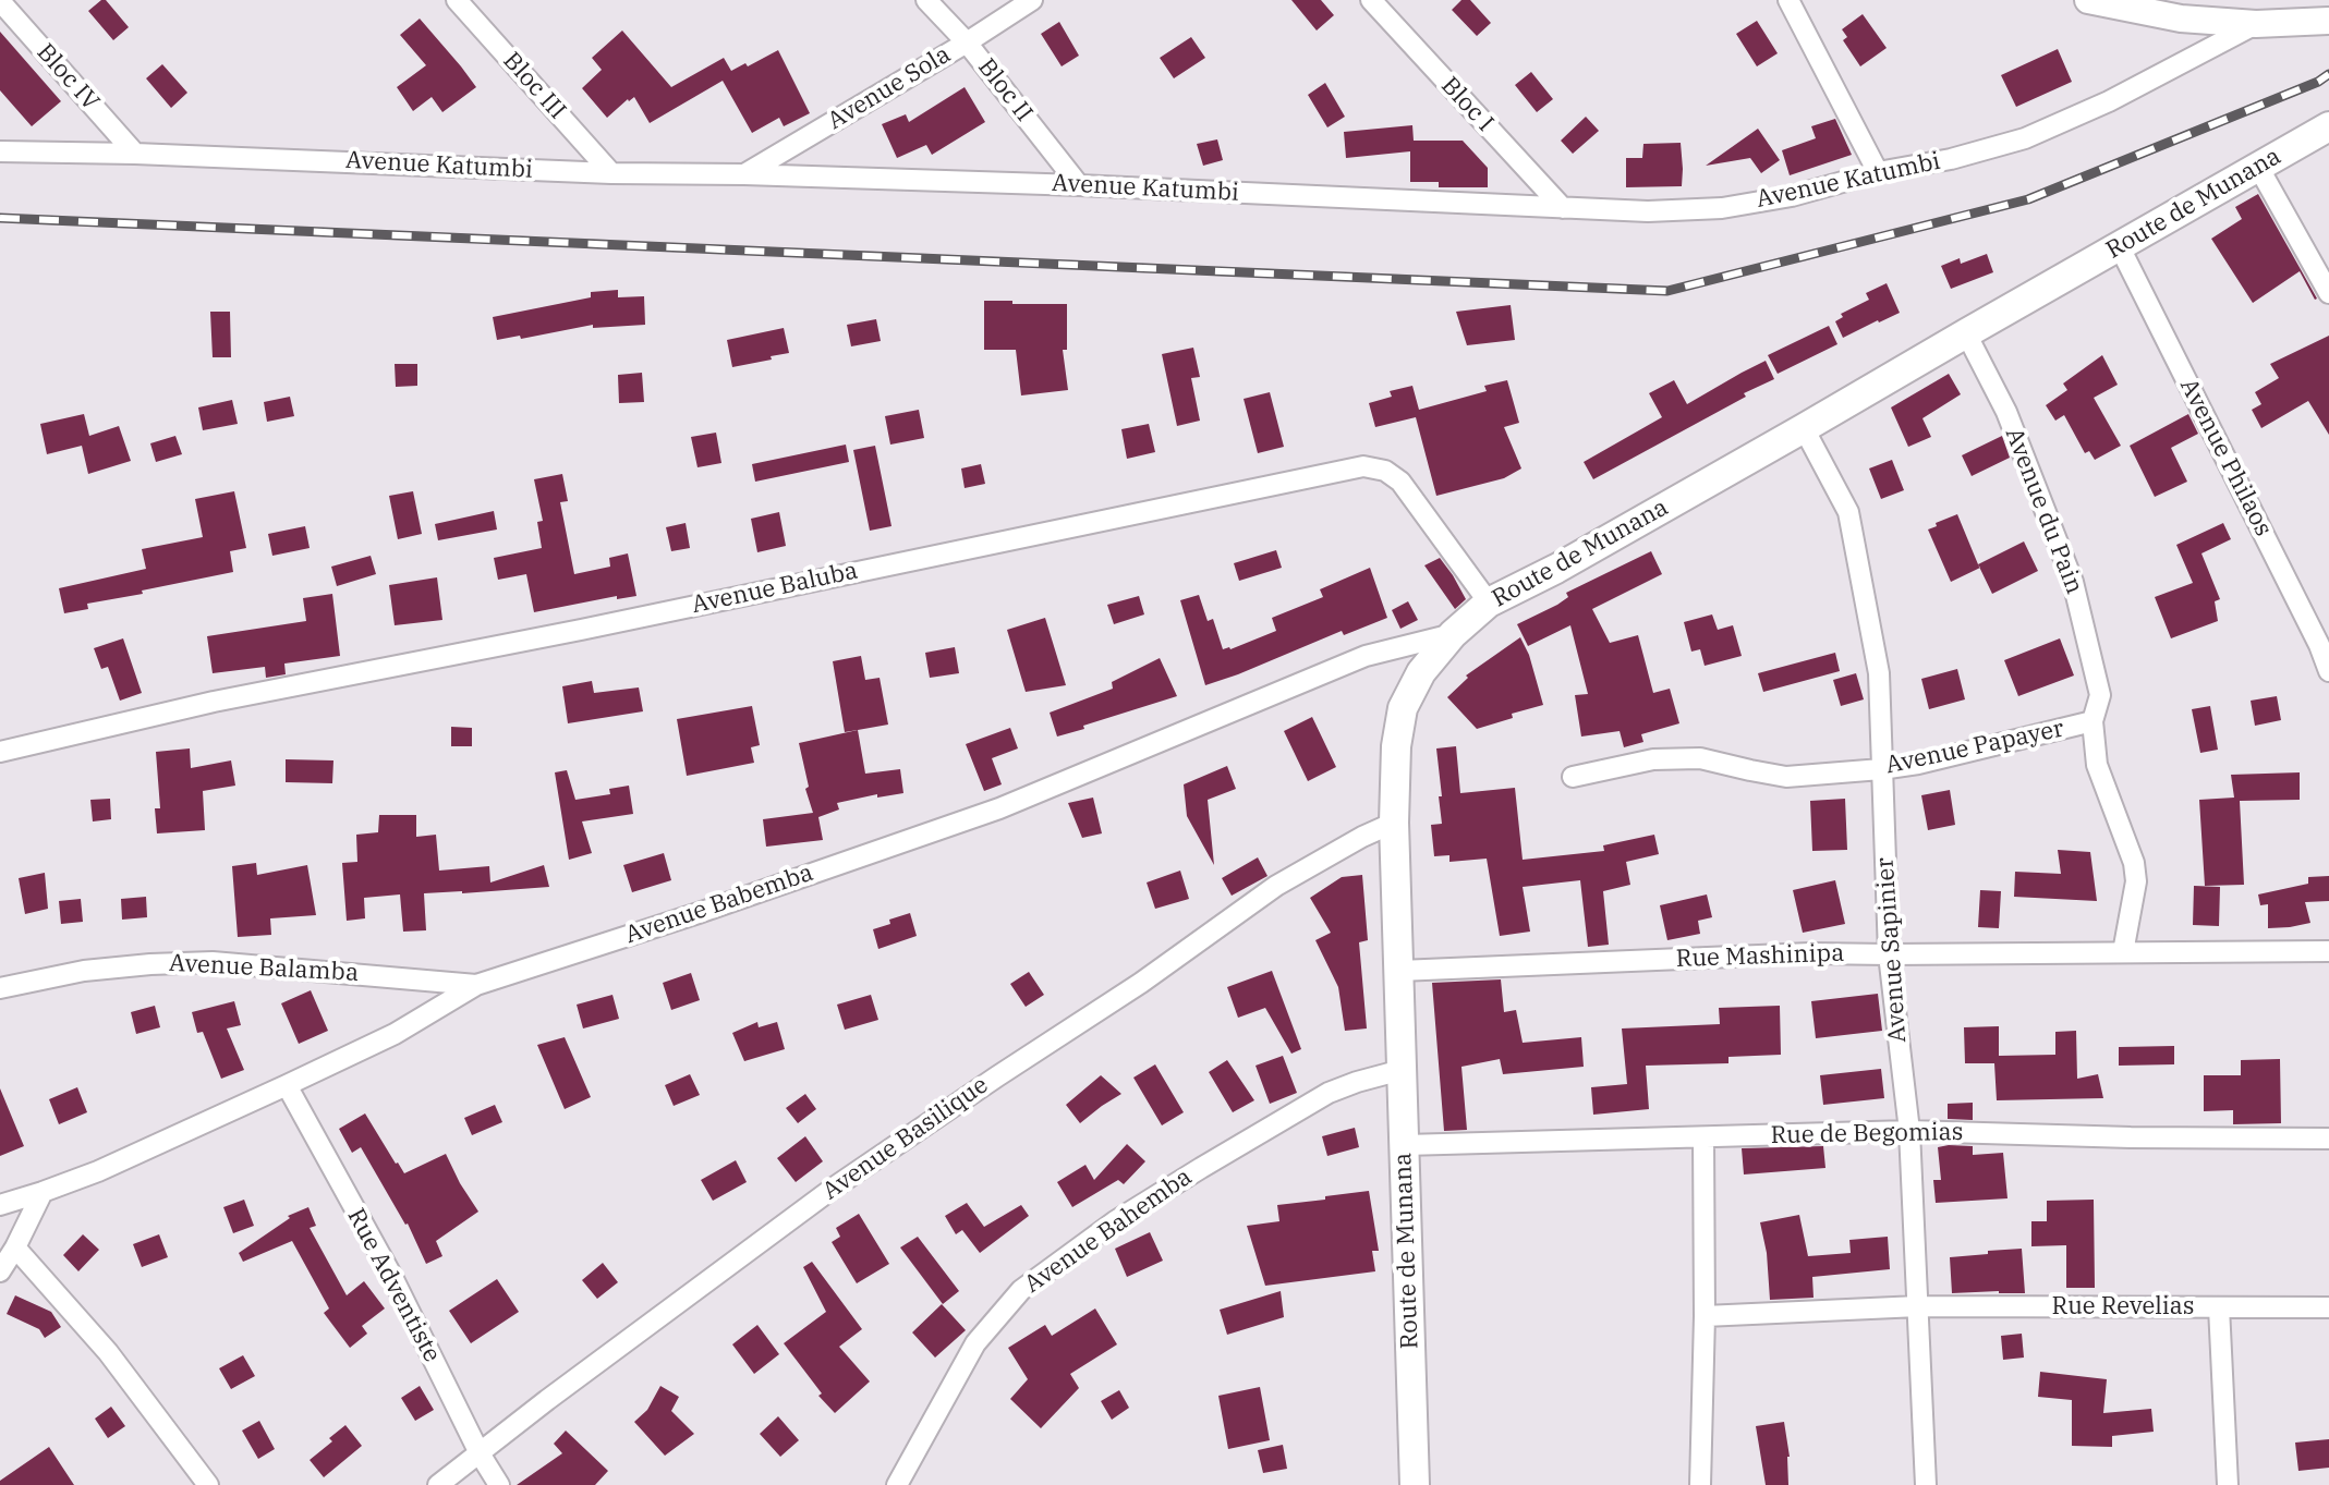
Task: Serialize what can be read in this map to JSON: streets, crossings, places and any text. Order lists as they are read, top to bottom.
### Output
{
  "streets": {
    "main road": ["Route de Munana"],
    "street": [
      "Bloc IV",
      "Bloc III",
      "Avenue Sola",
      "Bloc II",
      "Bloc I",
      "Avenue Katumbi",
      "Avenue Philaos",
      "Avenue du Pain",
      "Avenue Baluba",
      "Avenue Papayer",
      "Avenue Babemba",
      "Avenue Sapinier",
      "Rue Mashinipa",
      "Avenue Balamba",
      "Rue de Begomias",
      "Avenue Basilique",
      "Avenue Bahemba",
      "Rue Adventiste",
      "Rue Revelias"
    ]
  },
  "crossings": [
    ["Bloc IV", "Avenue Katumbi"],
    ["Bloc III", "Avenue Katumbi"],
    ["Avenue Sola", "Bloc II"],
    ["Avenue Sola", "Avenue Katumbi"],
    ["Bloc II", "Avenue Katumbi"],
    ["Bloc I", "Avenue Katumbi"],
    ["Route de Munana", "Avenue Philaos"],
    ["Route de Munana", "Avenue du Pain"],
    ["Route de Munana", "Avenue Baluba"],
    ["Route de Munana", "Avenue Babemba"],
    ["Route de Munana", "Avenue Sapinier"],
    ["Route de Munana", "Rue Mashinipa"],
    ["Route de Munana", "Rue de Begomias"],
    ["Route de Munana", "Avenue Basilique"],
    ["Route de Munana", "Avenue Bahemba"],
    ["Avenue du Pain", "Avenue Papayer"],
    ["Avenue Papayer", "Avenue Sapinier"],
    ["Avenue Babemba", "Avenue Balamba"],
    ["Avenue Babemba", "Rue Adventiste"],
    ["Avenue Sapinier", "Rue Mashinipa"],
    ["Avenue Sapinier", "Rue de Begomias"],
    ["Avenue Sapinier", "Rue Revelias"],
    ["Avenue Basilique", "Rue Adventiste"]
  ]
}
